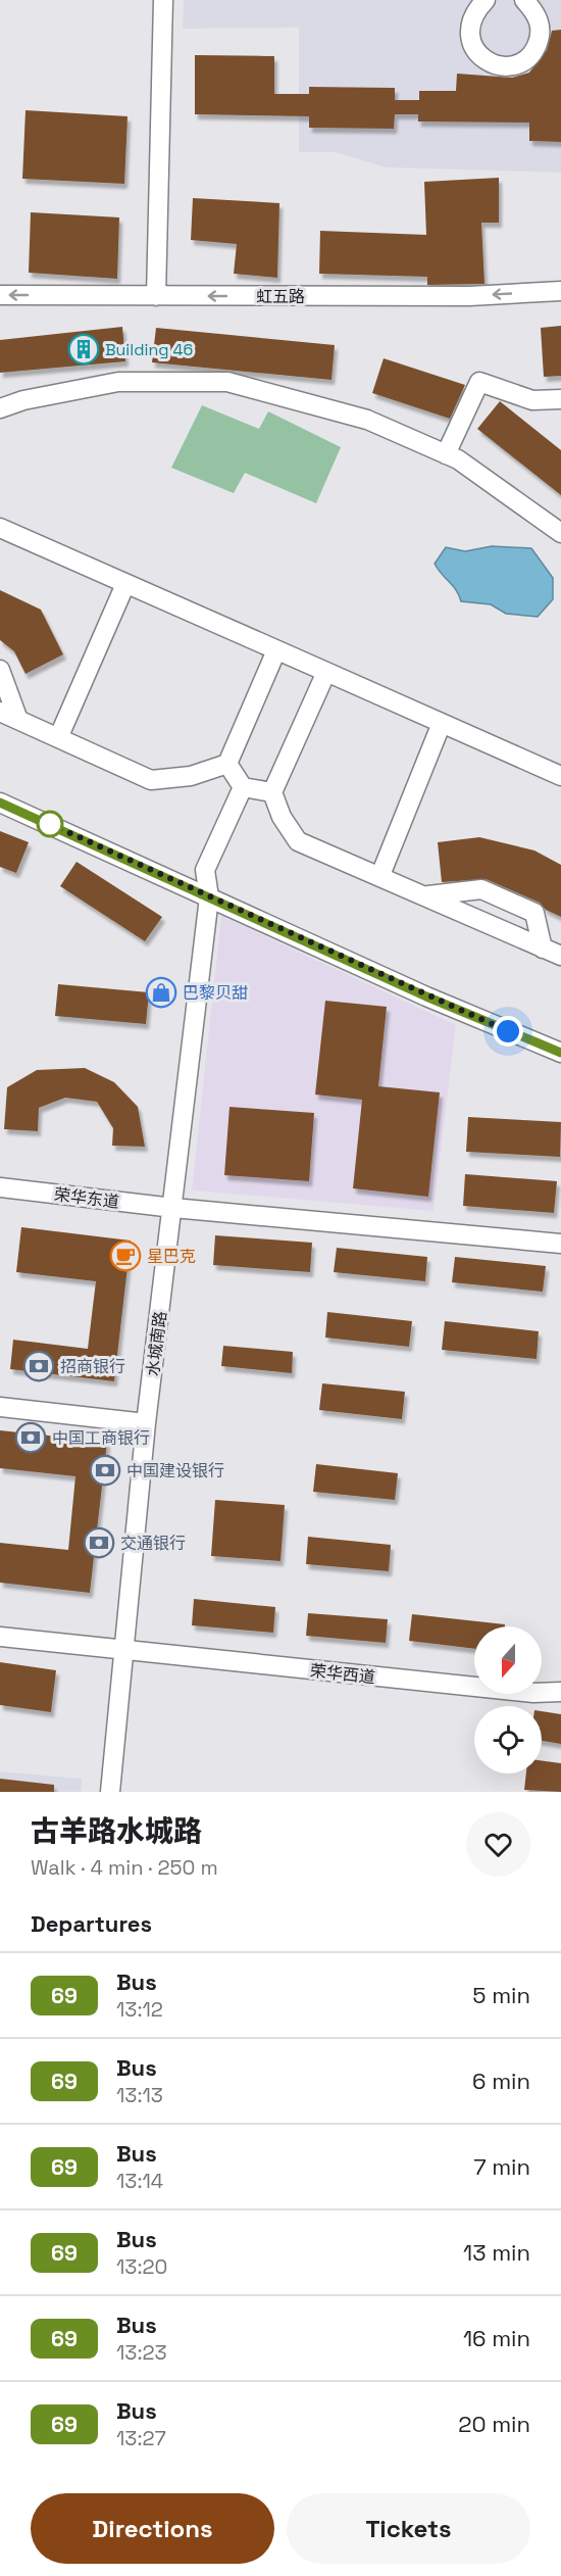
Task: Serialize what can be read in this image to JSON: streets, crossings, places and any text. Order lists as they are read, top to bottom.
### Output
{
  "streets": {
    "street": [
      "虹五路",
      "荣华东道",
      "水城南路",
      "荣华西道"
    ]
  },
  "crossings": [
    ["荣华东道", "水城南路"],
    ["水城南路", "荣华西道"]
  ],
  "places": {
    "building": ["Building 46"],
    "shop": ["巴黎贝甜"],
    "cafe": ["星巴克"],
    "bank": [
      "招商银行",
      "中国工商银行",
      "中国建设银行",
      "交通银行"
    ]
  },
  "lines": ["bus line 69"],
  "north": "bottom",
  "page": {
    "heading": [
      ["古羊路水城路", "Walk · 4 min · 250 m"],
      "Departures"
    ],
    "list": [
      {
        "mark": "69",
        "name": "Bus",
        "note": "13:12",
        "value": "5 min"
      },
      {
        "mark": "69",
        "name": "Bus",
        "note": "13:13",
        "value": "6 min"
      },
      {
        "mark": "69",
        "name": "Bus",
        "note": "13:14",
        "value": "7 min"
      },
      {
        "mark": "69",
        "name": "Bus",
        "note": "13:20",
        "value": "13 min"
      },
      {
        "mark": "69",
        "name": "Bus",
        "note": "13:23",
        "value": "16 min"
      },
      {
        "mark": "69",
        "name": "Bus",
        "note": "13:27",
        "value": "20 min"
      }
    ],
    "buttons": ["Directions", "Tickets"]
  }
}
